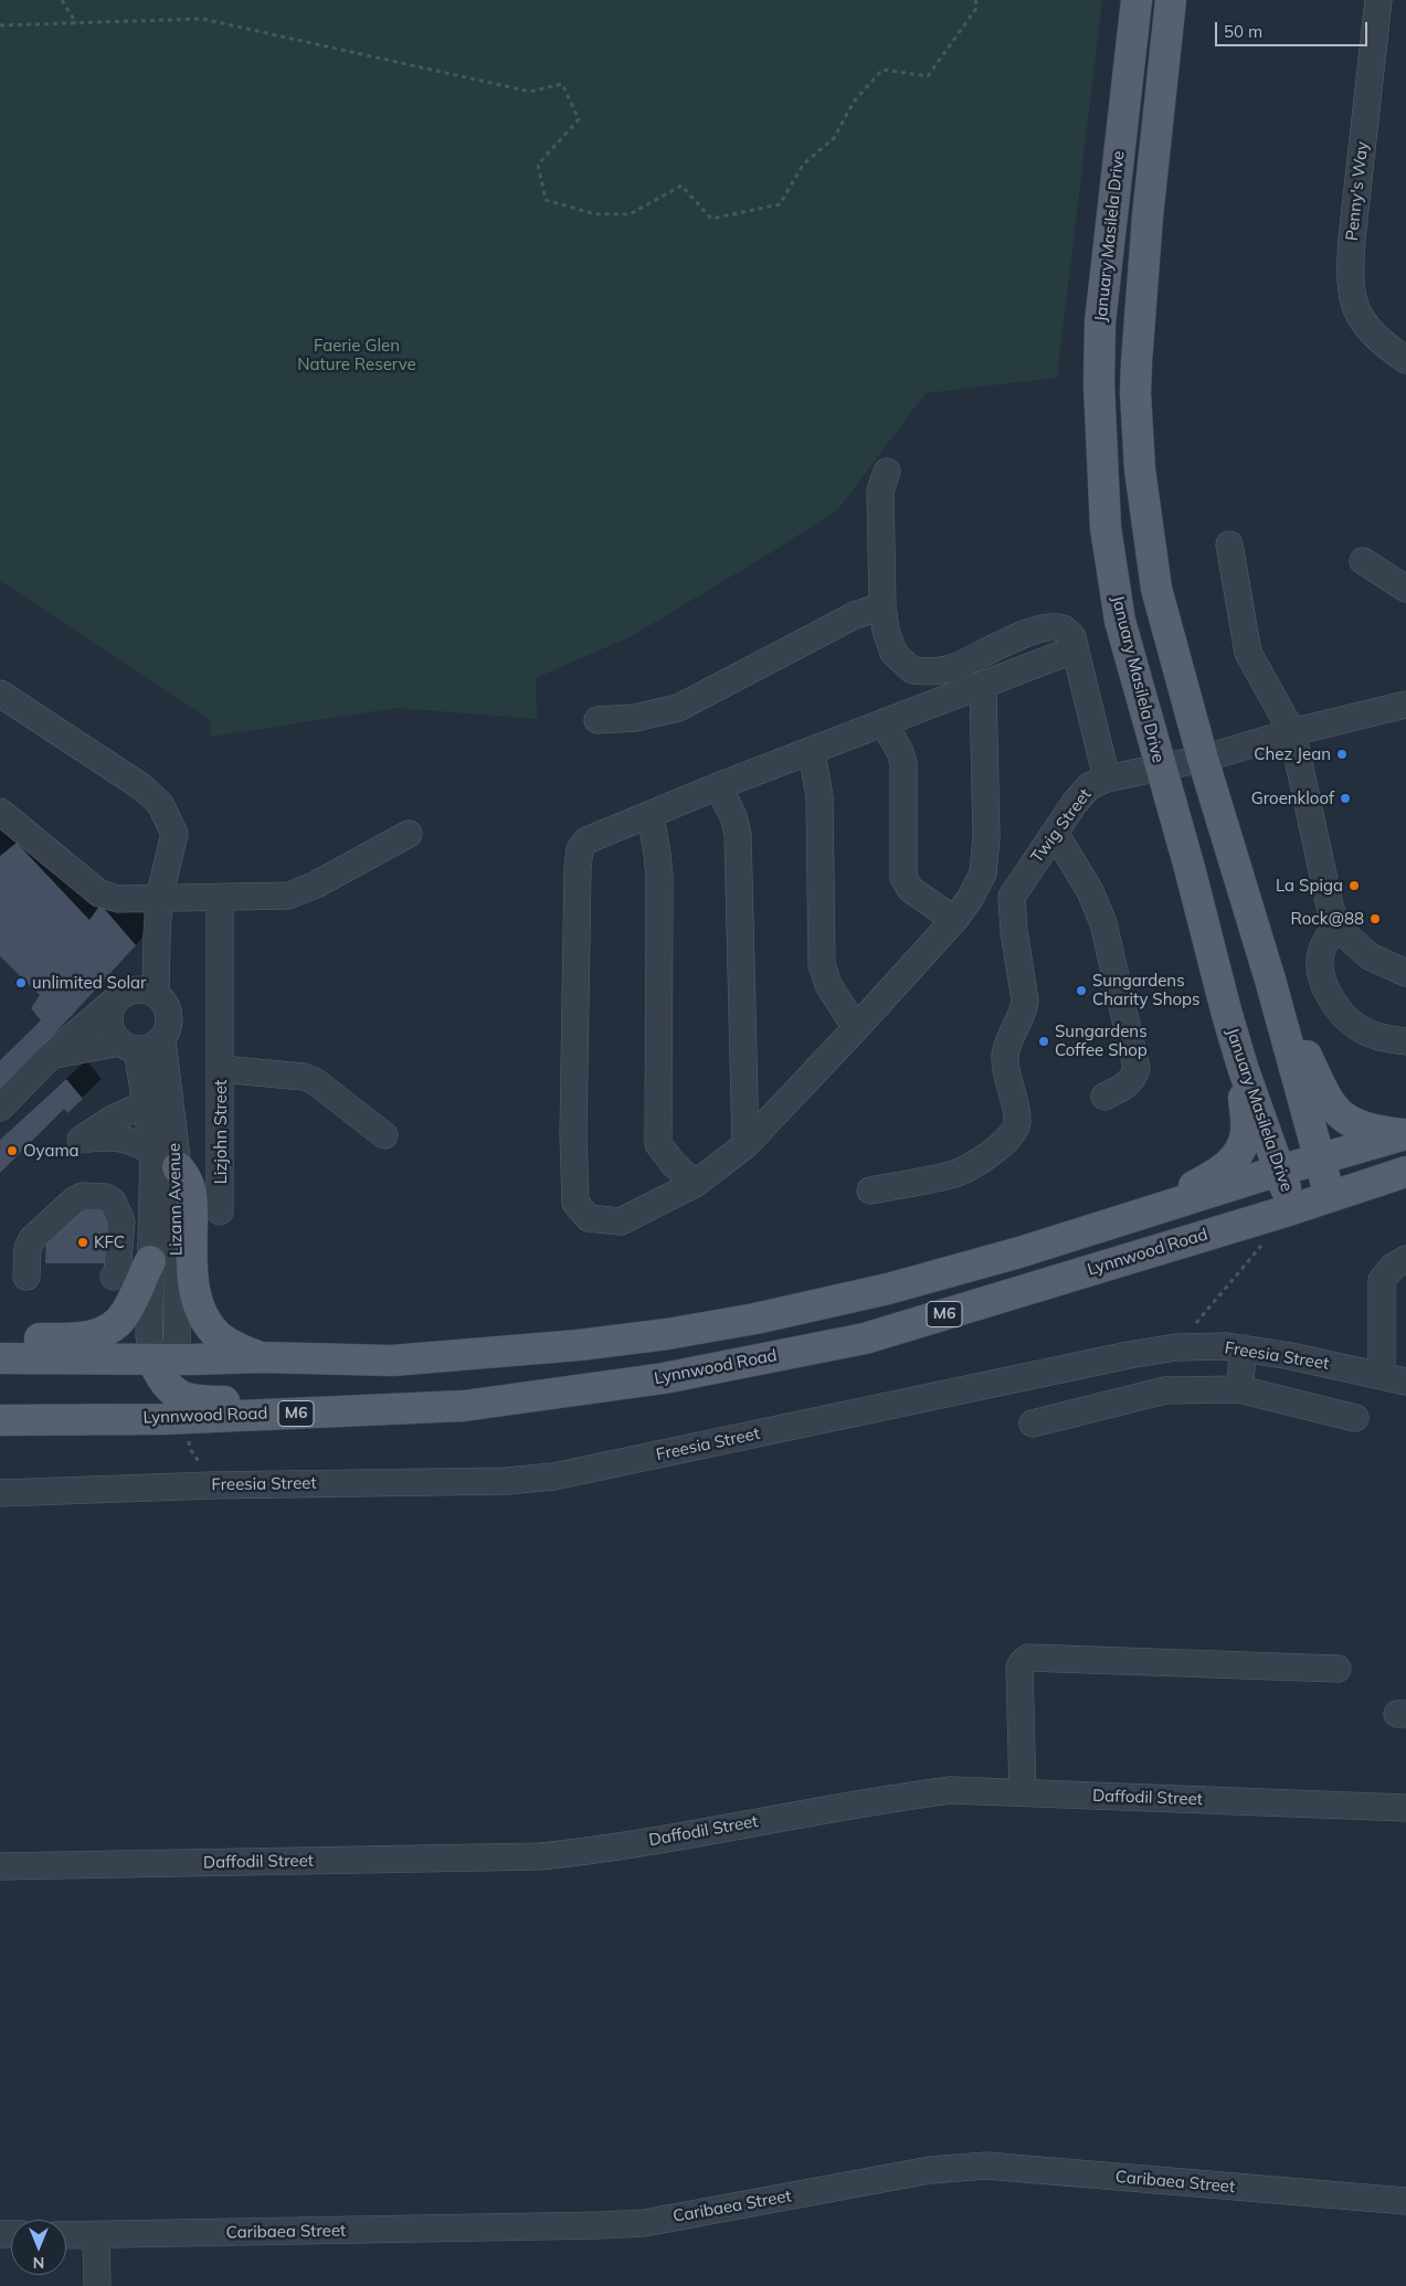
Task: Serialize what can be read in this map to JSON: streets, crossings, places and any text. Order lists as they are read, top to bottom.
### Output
{
  "streets": {
    "main road": ["January Masilela Drive", "Lynnwood Road", "M6"],
    "street": [
      "Penny's Way",
      "Twig Street",
      "Lizjohn Street",
      "Lizann Avenue",
      "Freesia Street",
      "Daffodil Street",
      "Caribaea Street"
    ]
  },
  "crossings": [
    ["January Masilela Drive", "Twig Street"],
    ["January Masilela Drive", "Lynnwood Road"],
    ["January Masilela Drive", "M6"],
    ["Lizann Avenue", "M6"]
  ],
  "parks": ["Faerie Glen Nature Reserve"],
  "places": [
    "Chez Jean",
    "Groenkloof",
    "La Spiga",
    "Rock@88",
    "unlimited Solar",
    "Sungardens Charity Shops",
    "Sungardens Coffee Shop",
    "Oyama",
    "KFC"
  ],
  "scale_bar": "50 m",
  "north": "bottom"
}
